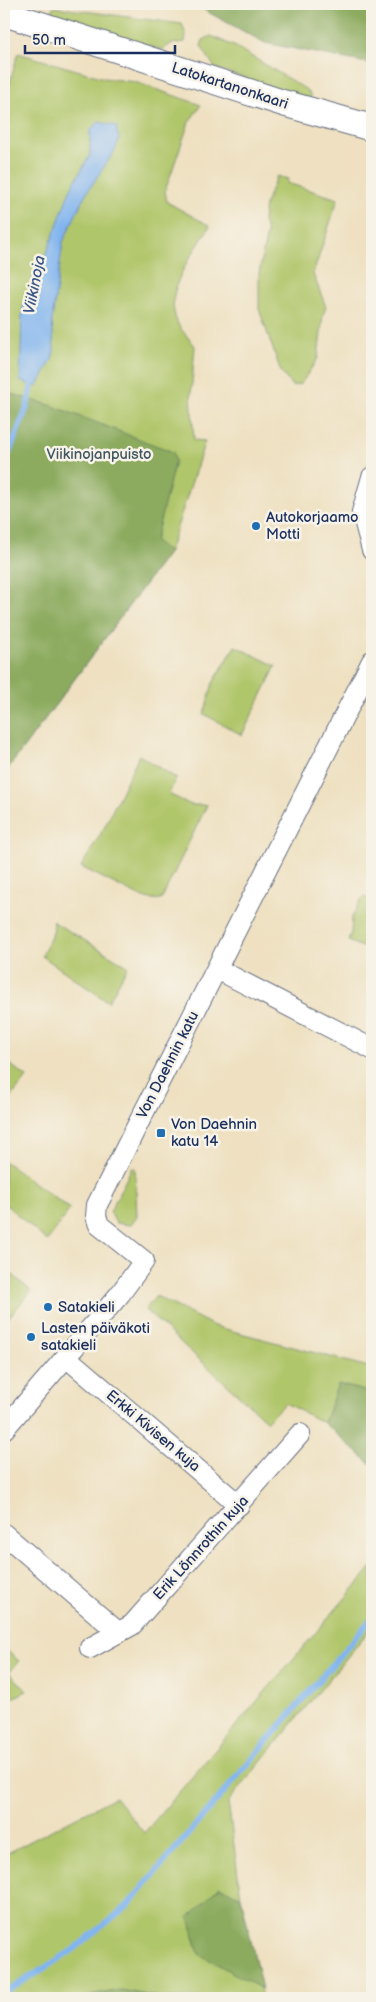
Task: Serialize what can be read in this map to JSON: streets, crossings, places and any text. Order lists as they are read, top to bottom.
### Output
{
  "streets": {
    "street": [
      "Latokartanonkaari",
      "Von Daehnin katu",
      "Erkki Kivisen kuja",
      "Erik Lönnrothin kuja"
    ]
  },
  "crossings": [
    ["Von Daehnin katu", "Erkki Kivisen kuja"],
    ["Erkki Kivisen kuja", "Erik Lönnrothin kuja"]
  ],
  "water": ["Viikinoja"],
  "parks": ["Viikinojanpuisto"],
  "places": {
    "other": ["Autokorjaamo Motti", "Satakieli", "Lasten päiväkoti satakieli"],
    "transit": ["Von Daehnin katu 14"]
  },
  "scale_bar": "50 m"
}
